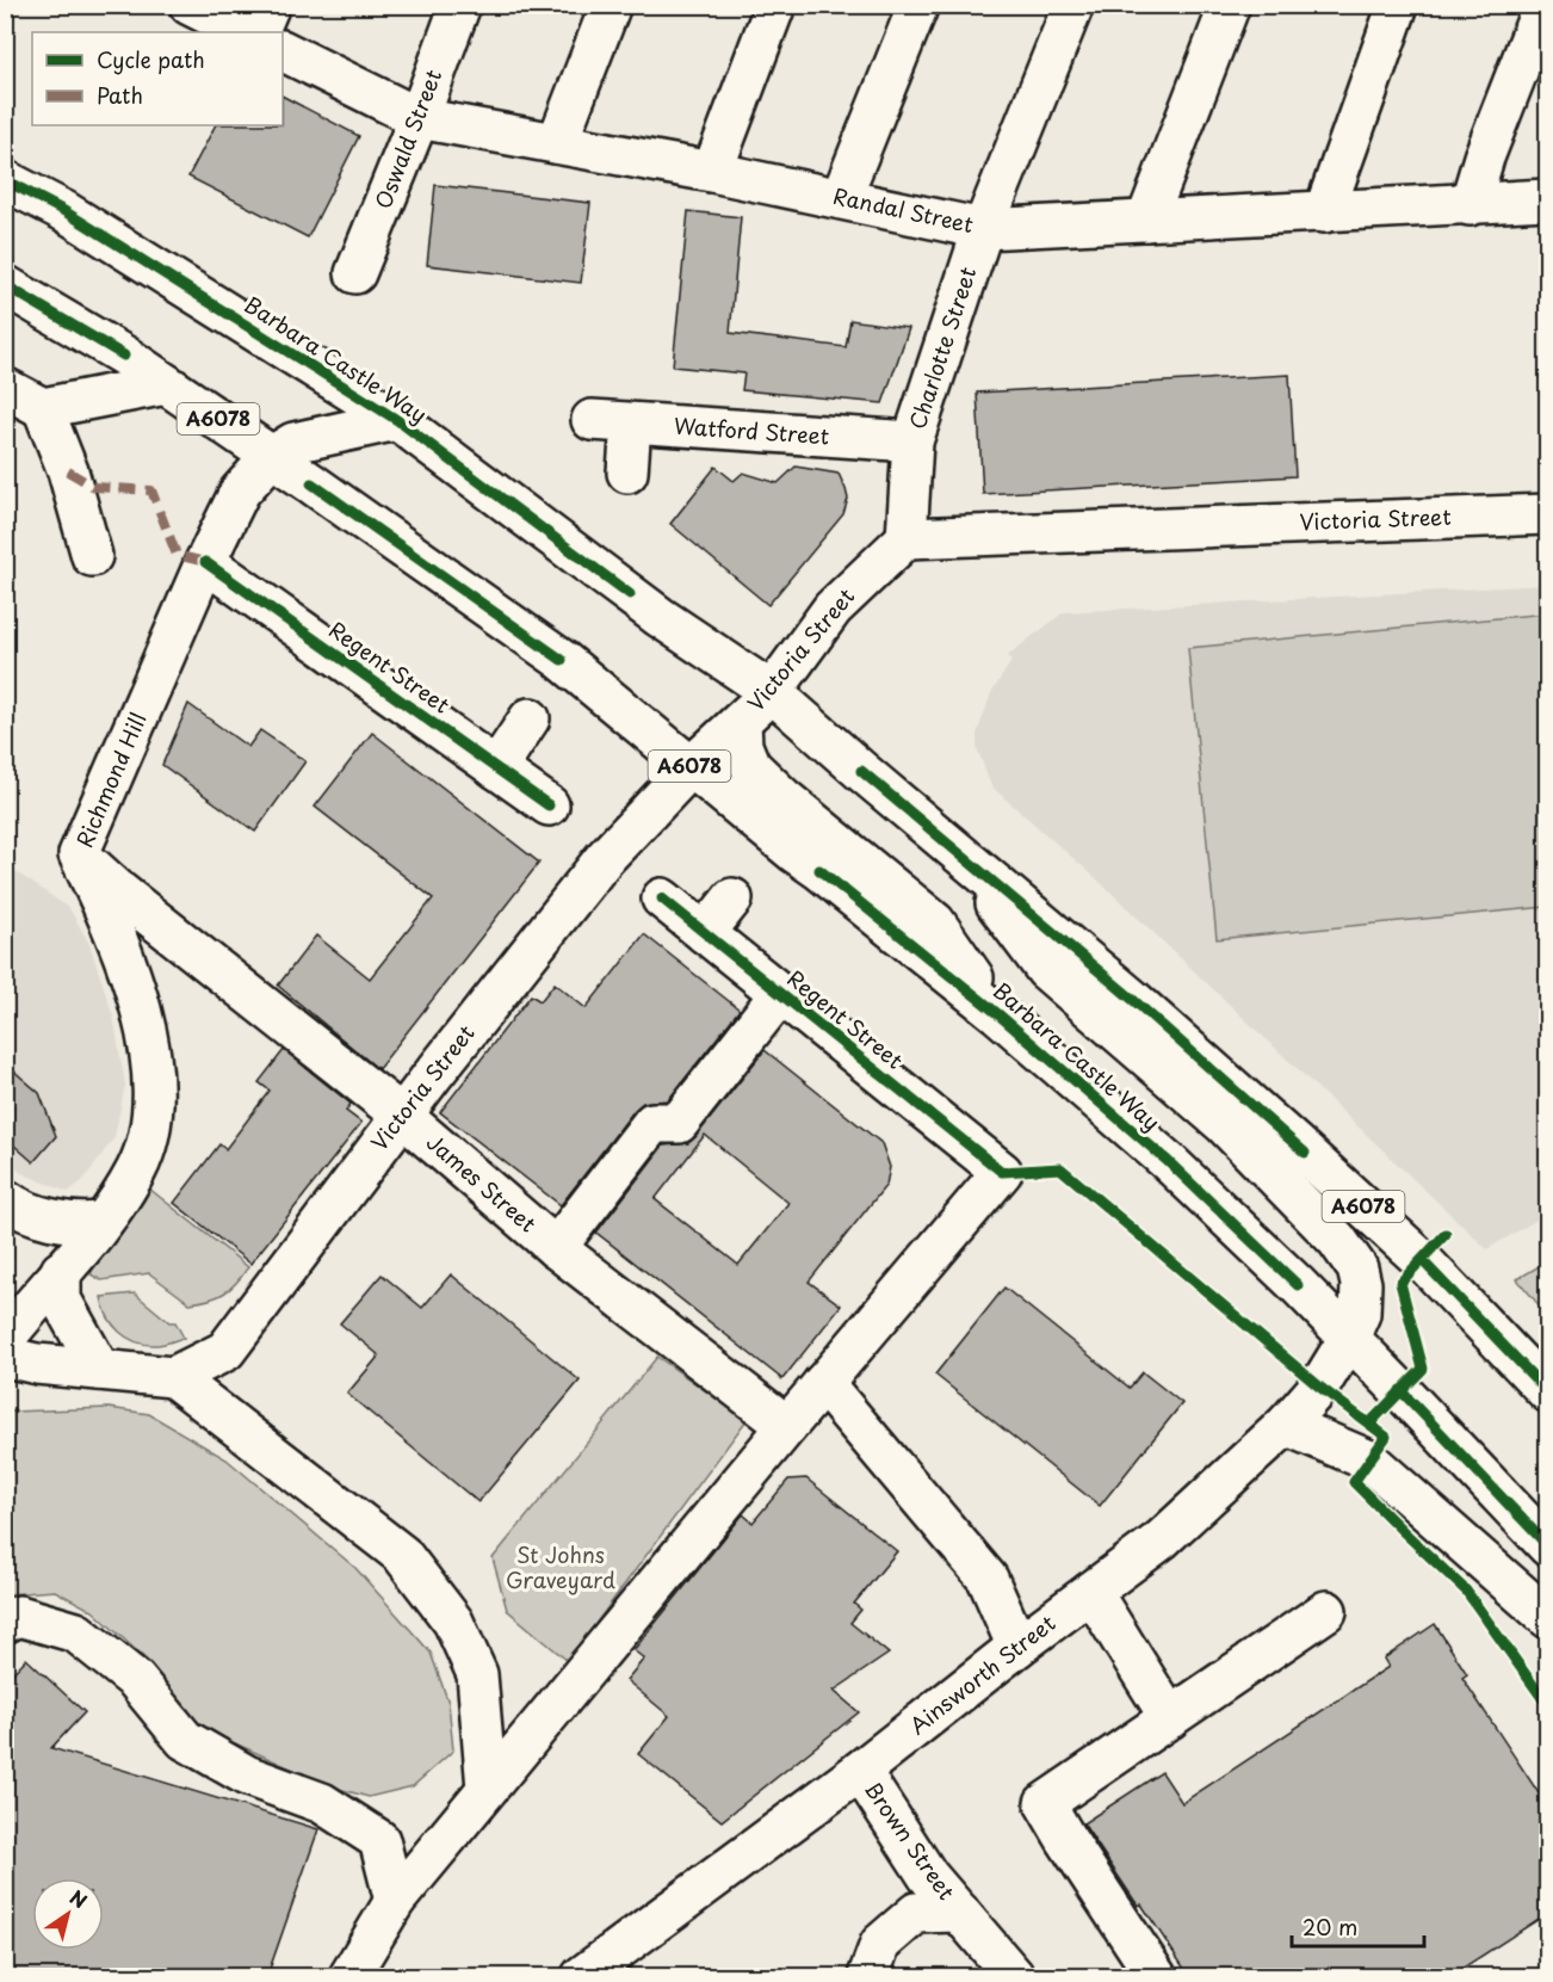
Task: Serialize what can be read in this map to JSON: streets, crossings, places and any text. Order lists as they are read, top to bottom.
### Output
{
  "streets": {
    "main road": [
      "Oswald Street",
      "Randal Street",
      "Charlotte Street",
      "Barbara Castle Way",
      "A6078",
      "Watford Street",
      "Victoria Street",
      "Regent Street",
      "Richmond Hill",
      "James Street",
      "Ainsworth Street",
      "Brown Street"
    ]
  },
  "crossings": [
    ["Oswald Street", "Randal Street"],
    ["Randal Street", "Charlotte Street"],
    ["Charlotte Street", "Watford Street"],
    ["Charlotte Street", "Victoria Street"],
    ["Barbara Castle Way", "A6078"],
    ["Barbara Castle Way", "Victoria Street"],
    ["Barbara Castle Way", "Richmond Hill"],
    ["Barbara Castle Way", "Ainsworth Street"],
    ["A6078", "Victoria Street"],
    ["Victoria Street", "James Street"],
    ["Regent Street", "Richmond Hill"],
    ["Richmond Hill", "James Street"],
    ["Ainsworth Street", "Brown Street"]
  ],
  "parks": ["St Johns Graveyard"],
  "legend": ["Cycle path", "Path"],
  "scale_bar": "20 m",
  "north": "top right"
}
